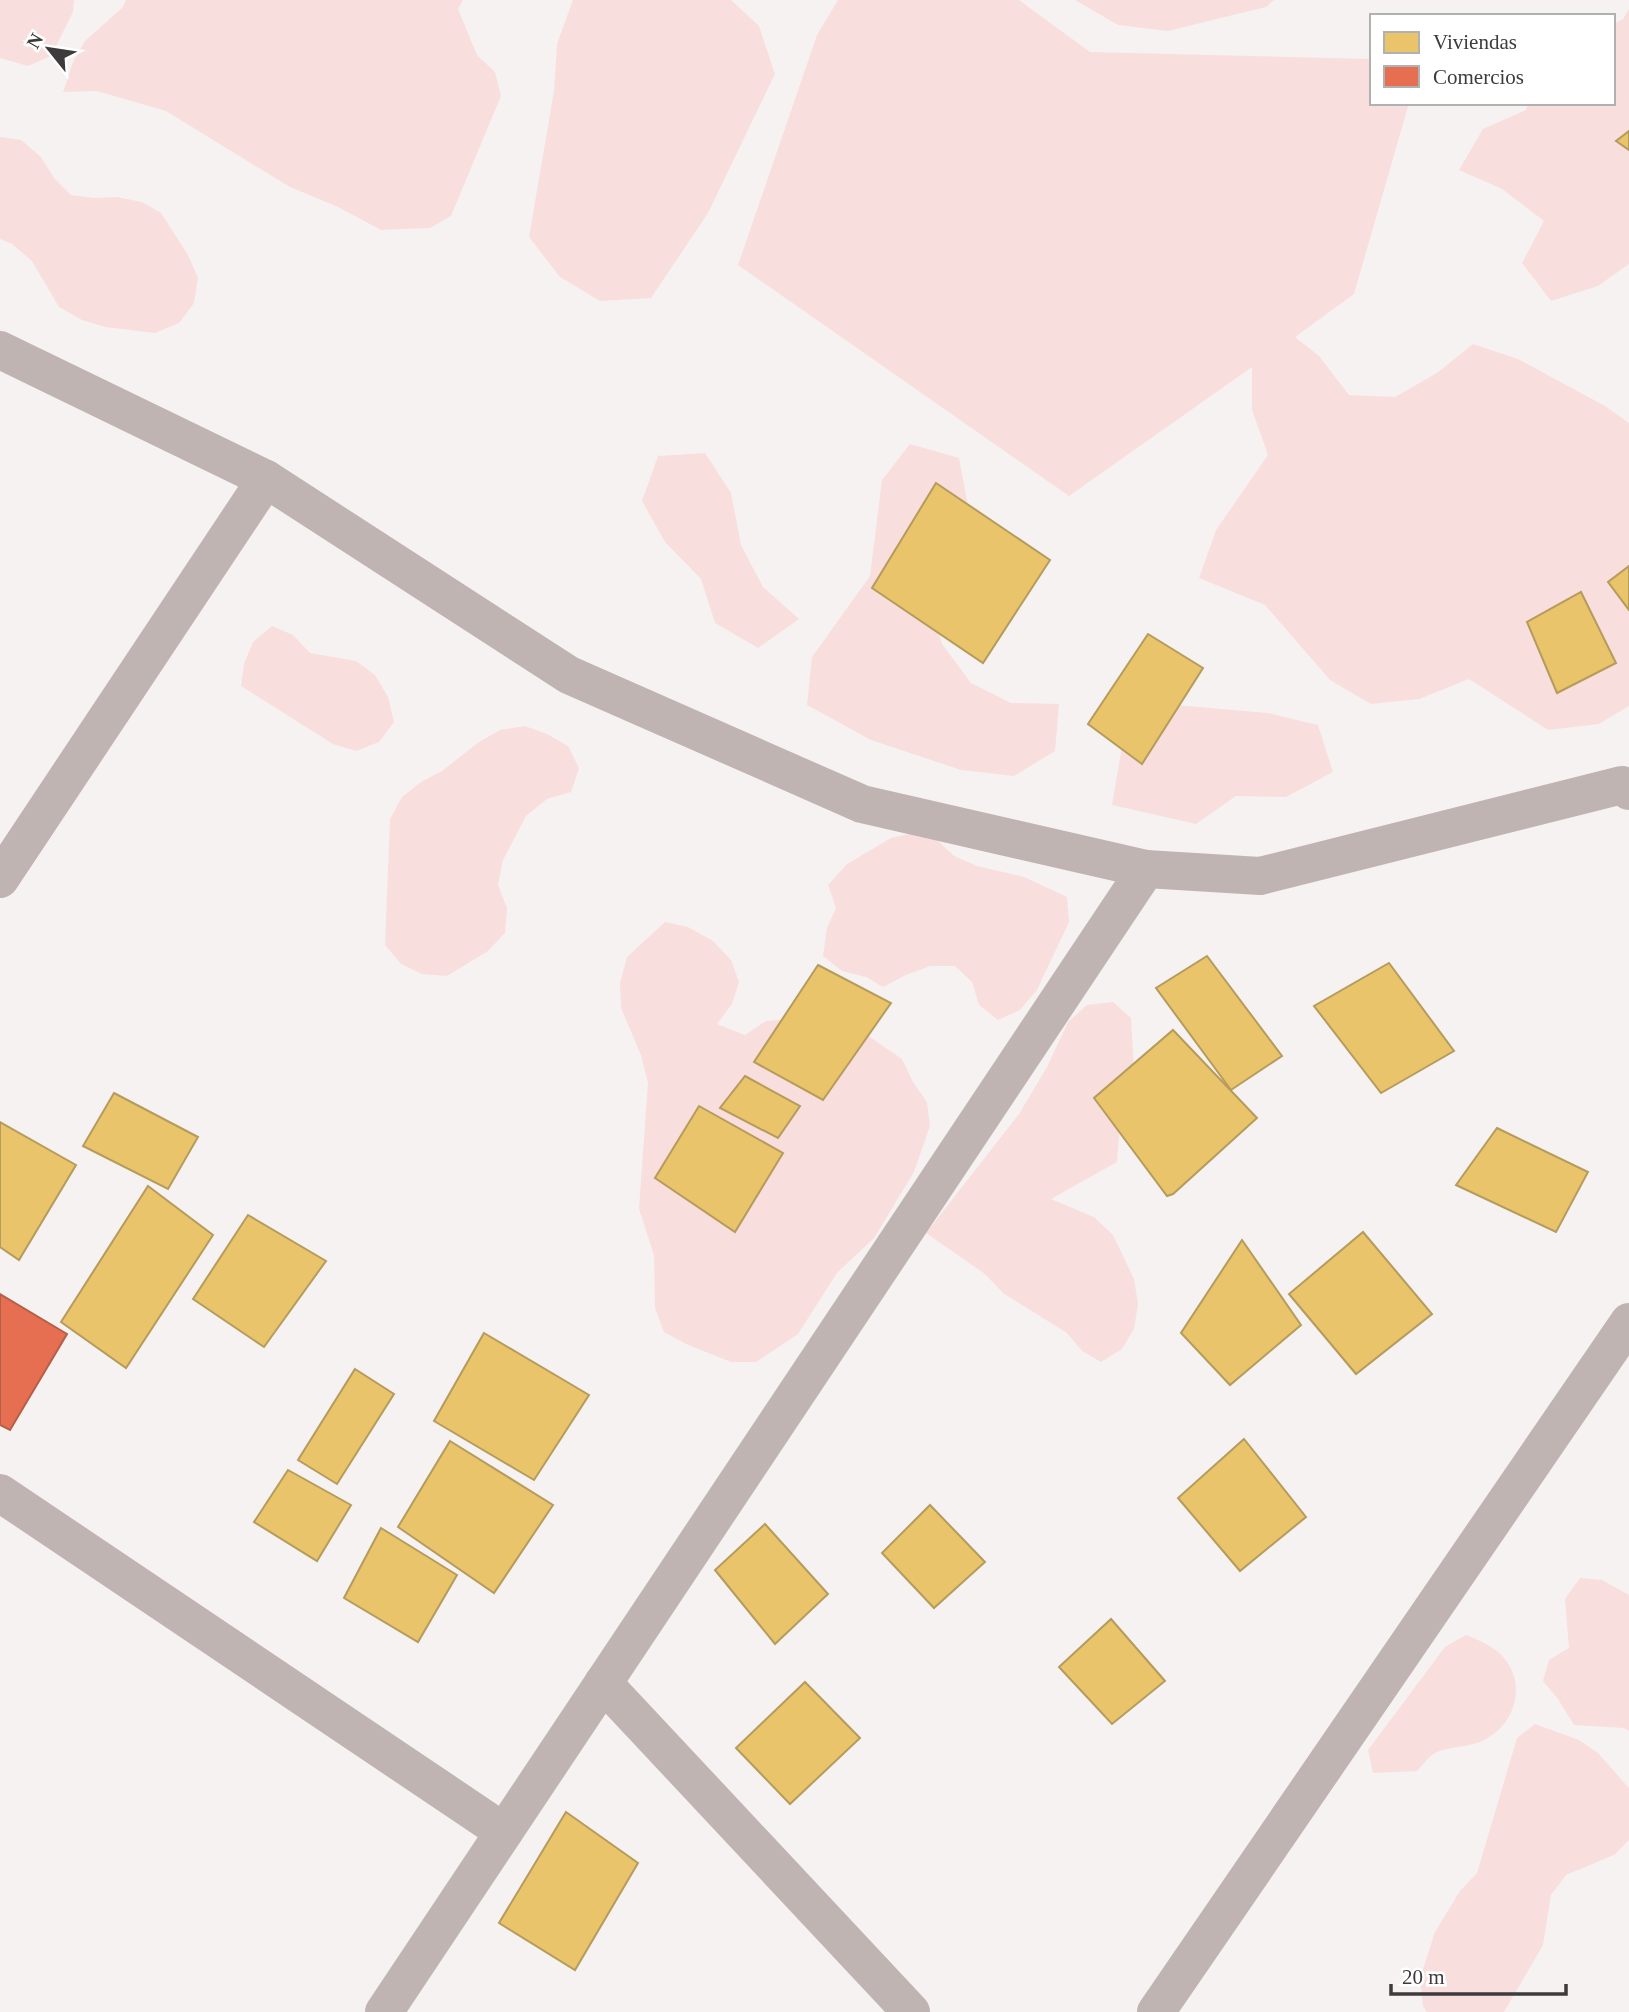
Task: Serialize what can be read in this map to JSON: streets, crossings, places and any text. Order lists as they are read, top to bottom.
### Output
{
  "legend": ["Viviendas", "Comercios"],
  "scale_bar": "20 m",
  "north": "top left"
}
